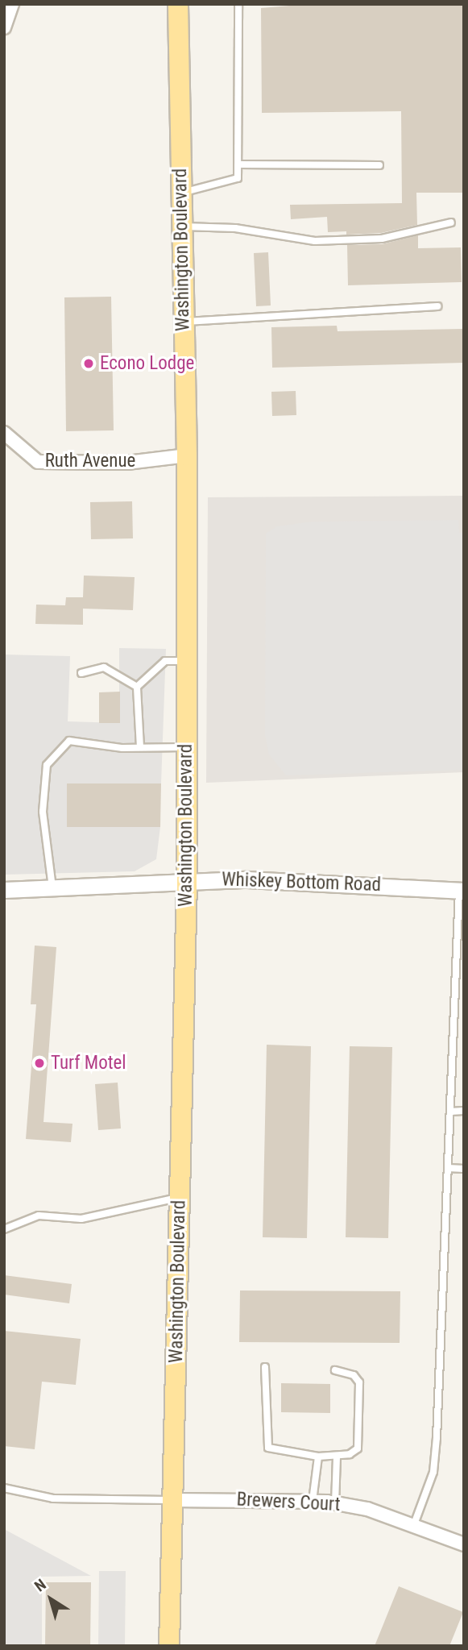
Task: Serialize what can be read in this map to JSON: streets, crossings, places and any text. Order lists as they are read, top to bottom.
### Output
{
  "streets": {
    "main road": ["Washington Boulevard"],
    "street": ["Ruth Avenue", "Whiskey Bottom Road", "Brewers Court"]
  },
  "crossings": [
    ["Washington Boulevard", "Ruth Avenue"],
    ["Washington Boulevard", "Whiskey Bottom Road"],
    ["Washington Boulevard", "Brewers Court"]
  ],
  "places": ["Econo Lodge", "Turf Motel"],
  "north": "top left"
}
